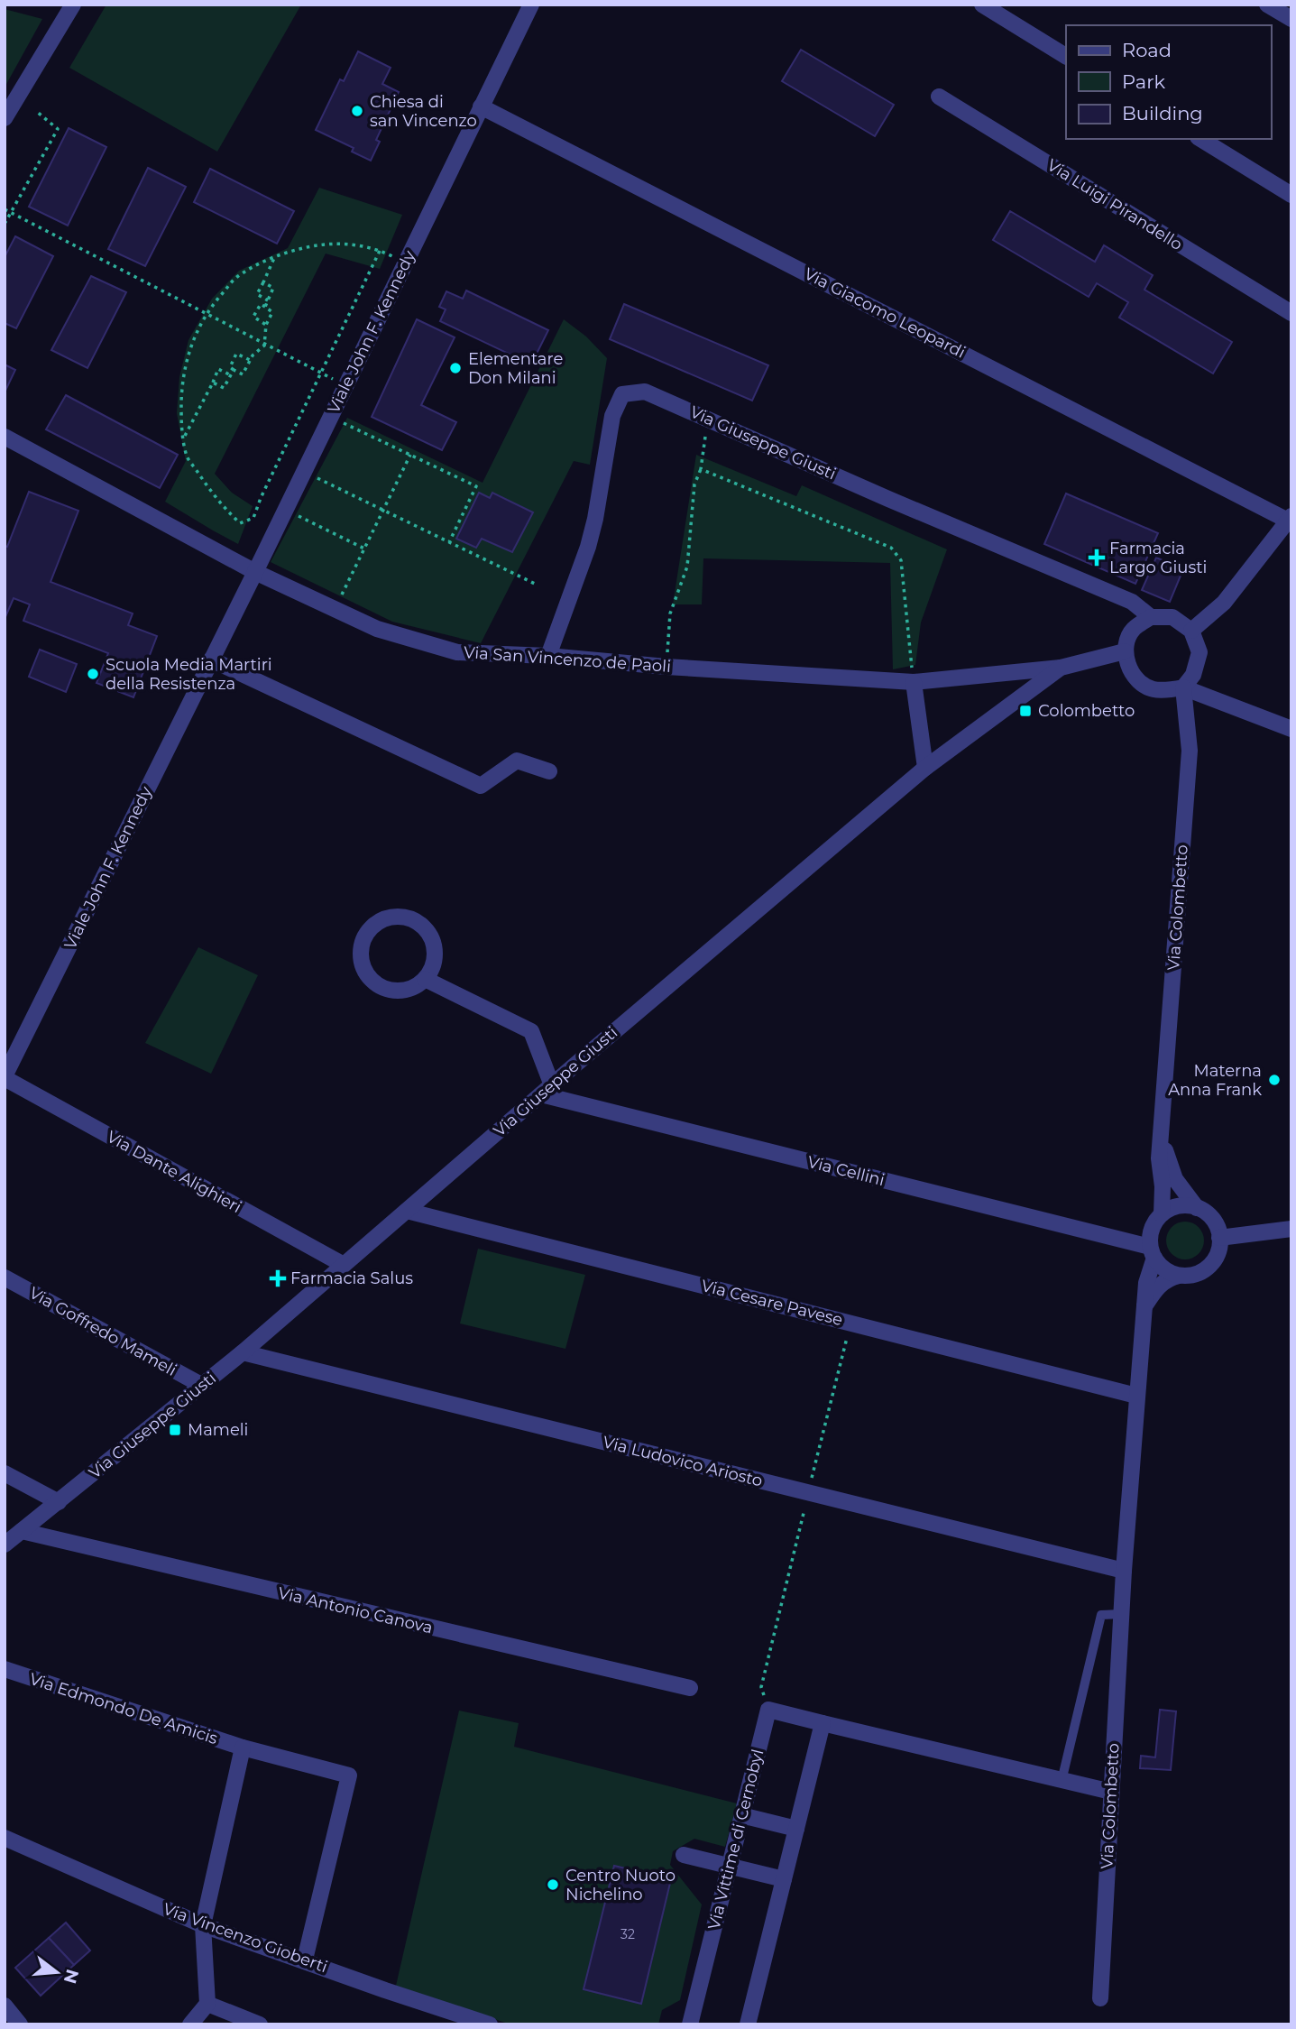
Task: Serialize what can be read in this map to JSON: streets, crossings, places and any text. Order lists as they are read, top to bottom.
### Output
{
  "streets": {
    "street": [
      "Via Luigi Pirandello",
      "Via Giacomo Leopardi",
      "Viale John F. Kennedy",
      "Via Giuseppe Giusti",
      "Via San Vincenzo de Paoli",
      "Via Colombetto",
      "Via Cellini",
      "Via Dante Alighieri",
      "Via Cesare Pavese",
      "Via Goffredo Mameli",
      "Via Ludovico Ariosto",
      "Via Antonio Canova",
      "Via Edmondo De Amicis",
      "Via Vittime di Cernobyl",
      "Via Vincenzo Gioberti"
    ]
  },
  "crossings": [
    ["Via Giacomo Leopardi", "Viale John F. Kennedy"],
    ["Viale John F. Kennedy", "Via San Vincenzo de Paoli"],
    ["Viale John F. Kennedy", "Via Dante Alighieri"],
    ["Via Giuseppe Giusti", "Via San Vincenzo de Paoli"],
    ["Via Giuseppe Giusti", "Via Colombetto"],
    ["Via Giuseppe Giusti", "Via Cellini"],
    ["Via Giuseppe Giusti", "Via Dante Alighieri"],
    ["Via Giuseppe Giusti", "Via Cesare Pavese"],
    ["Via Giuseppe Giusti", "Via Goffredo Mameli"],
    ["Via Giuseppe Giusti", "Via Ludovico Ariosto"],
    ["Via Giuseppe Giusti", "Via Antonio Canova"],
    ["Via Colombetto", "Via Cellini"],
    ["Via Colombetto", "Via Cesare Pavese"],
    ["Via Colombetto", "Via Ludovico Ariosto"],
    ["Via Edmondo De Amicis", "Via Vincenzo Gioberti"]
  ],
  "places": {
    "other": [
      "Chiesa di san Vincenzo",
      "Elementare Don Milani",
      "Scuola Media Martiri della Resistenza",
      "Materna Anna Frank",
      "Centro Nuoto Nichelino"
    ],
    "health": ["Farmacia Largo Giusti", "Farmacia Salus"],
    "transit": ["Colombetto", "Mameli"]
  },
  "house_numbers": ["32"],
  "legend": ["Road", "Park", "Building"],
  "north": "right"
}
